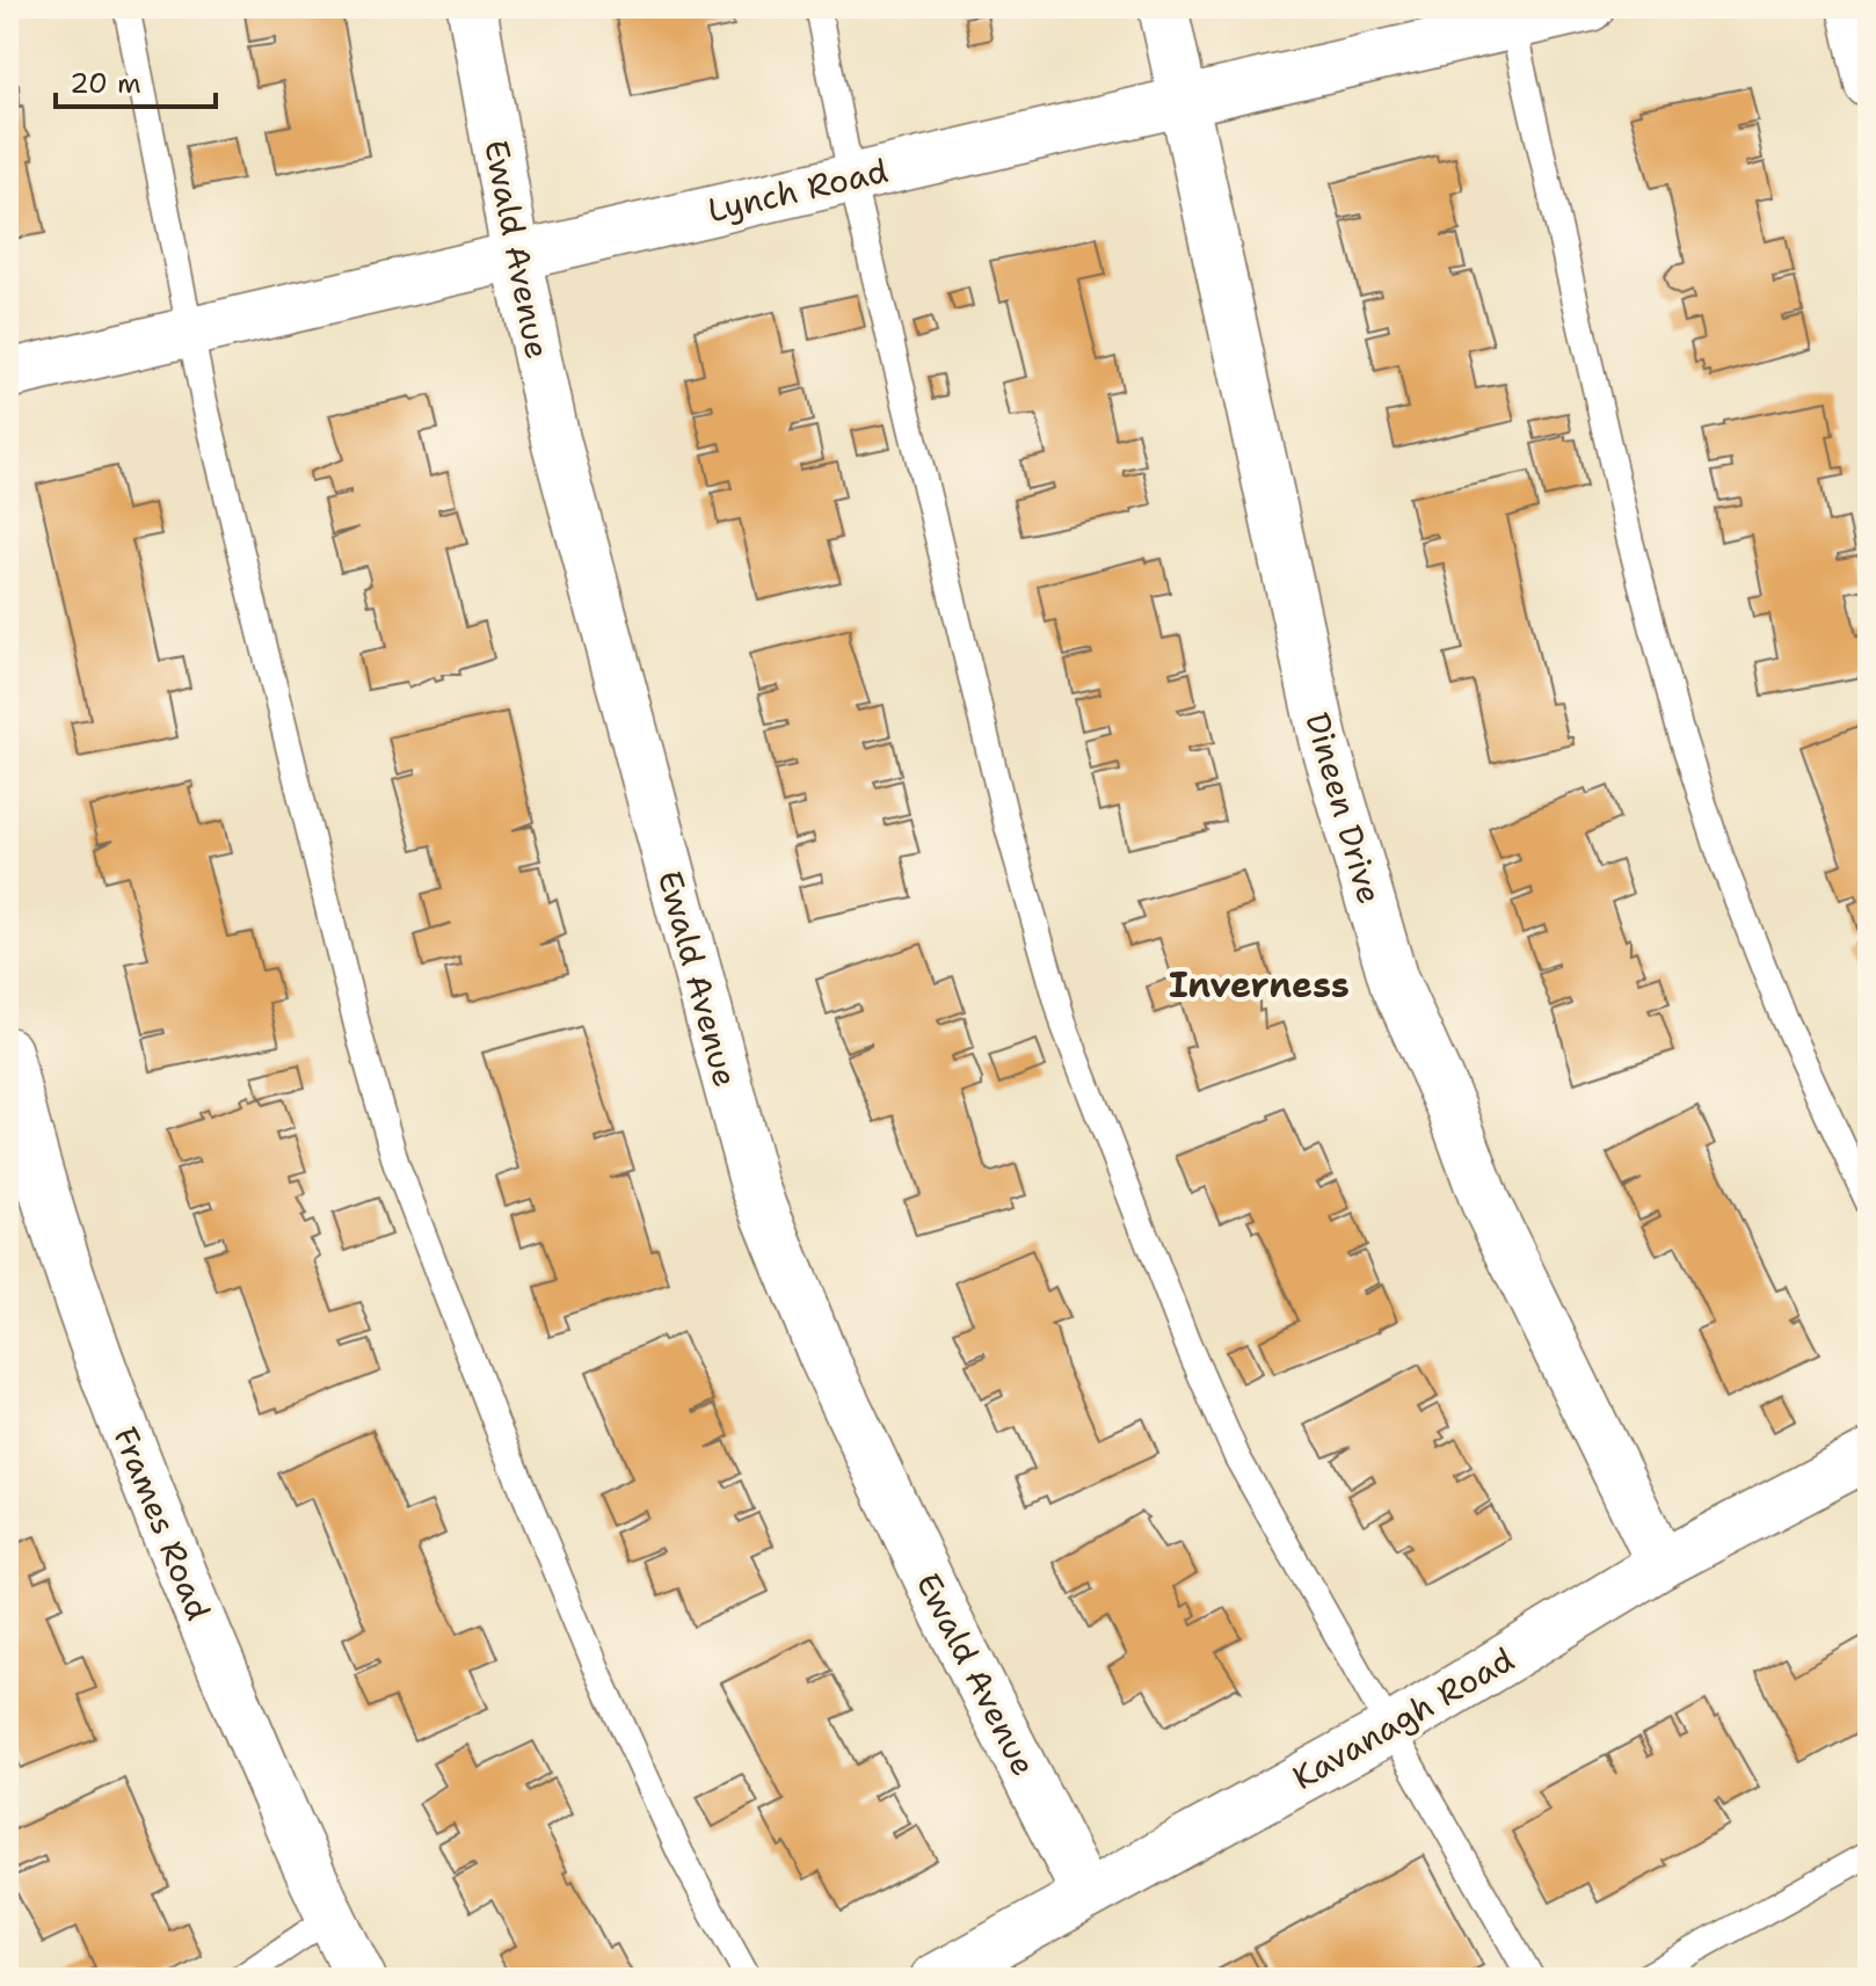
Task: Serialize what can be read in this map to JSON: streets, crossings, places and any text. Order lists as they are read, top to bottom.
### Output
{
  "streets": {
    "street": [
      "Lynch Road",
      "Ewald Avenue",
      "Dineen Drive",
      "Frames Road",
      "Kavanagh Road"
    ]
  },
  "crossings": [
    ["Lynch Road", "Ewald Avenue"],
    ["Lynch Road", "Dineen Drive"],
    ["Ewald Avenue", "Kavanagh Road"],
    ["Dineen Drive", "Kavanagh Road"]
  ],
  "districts": ["Inverness"],
  "scale_bar": "20 m"
}
